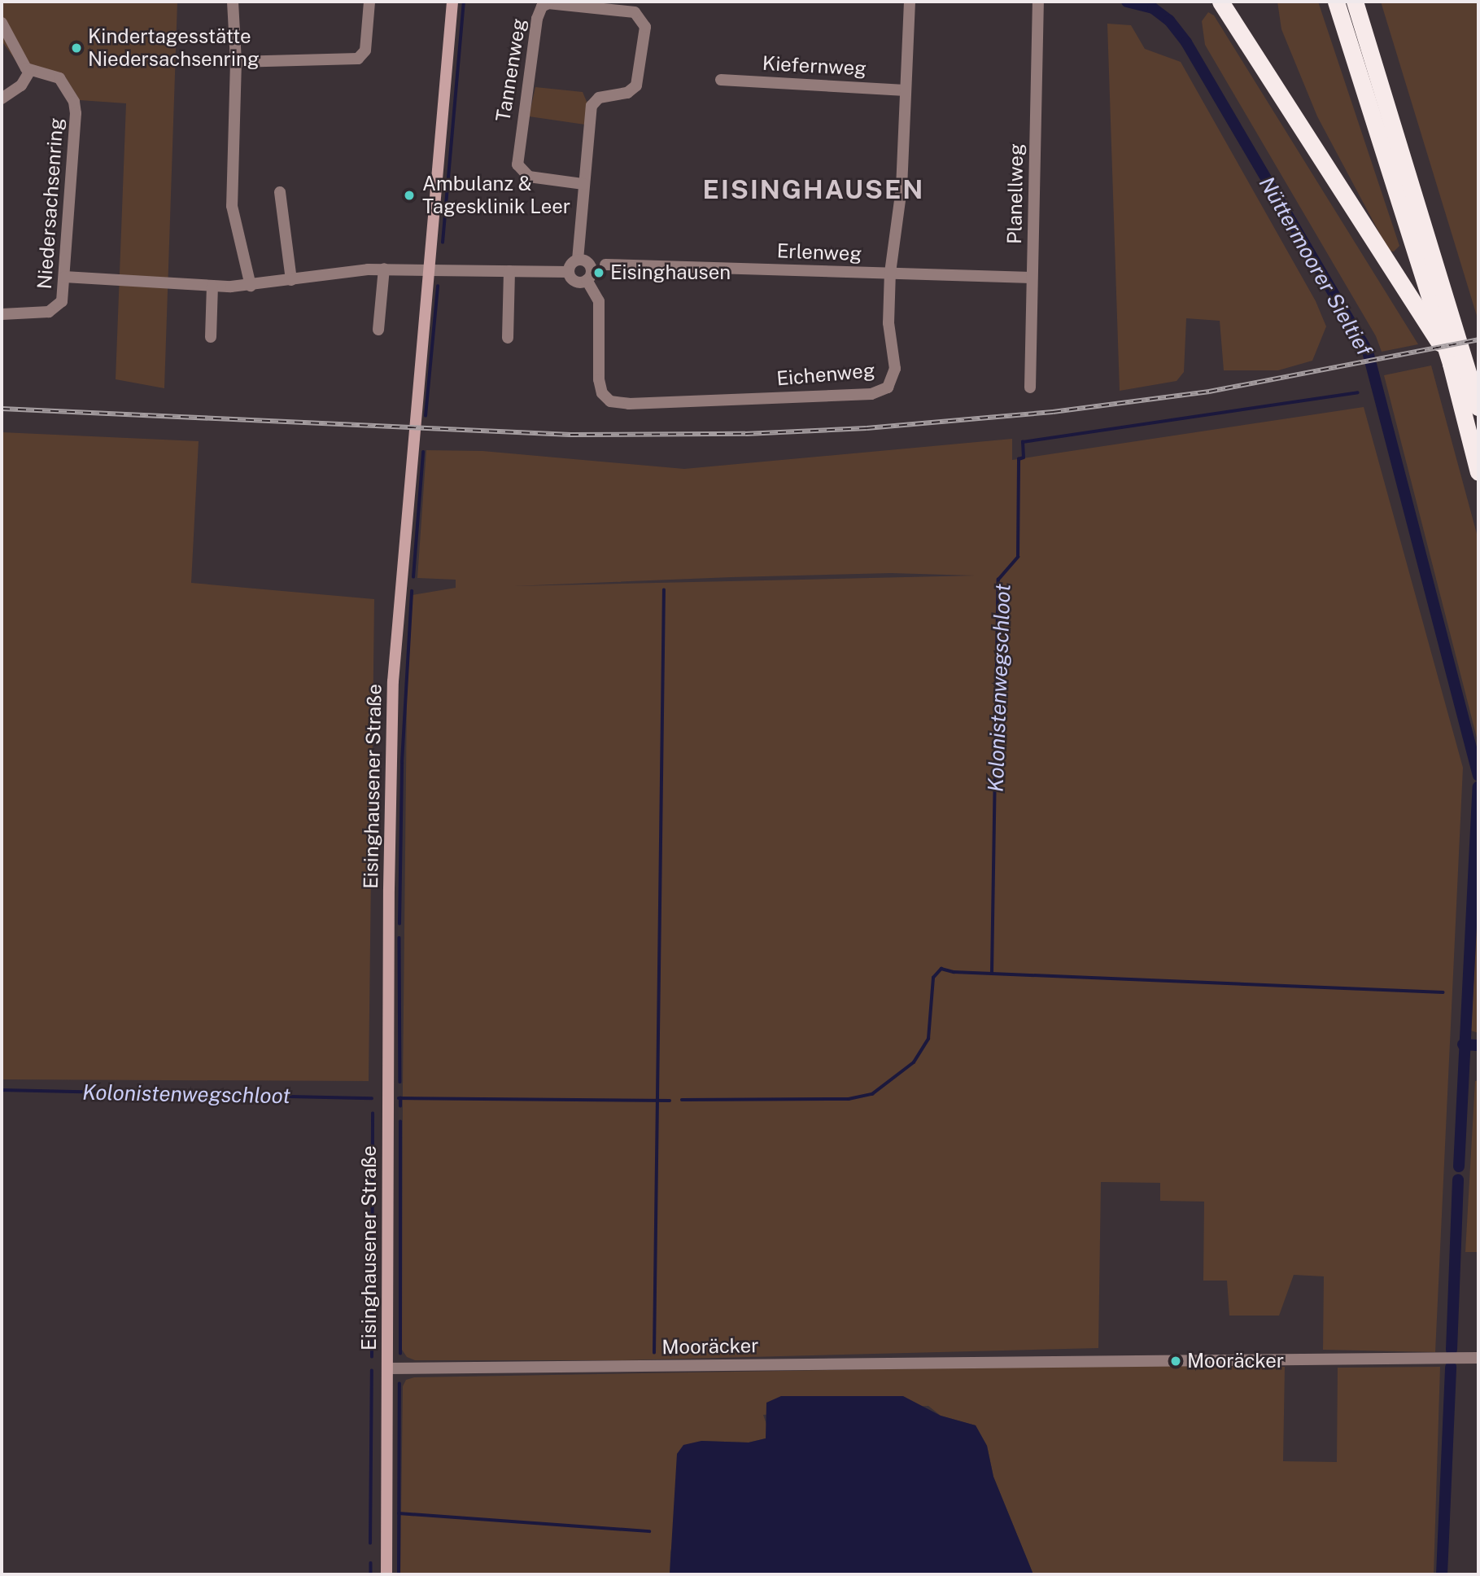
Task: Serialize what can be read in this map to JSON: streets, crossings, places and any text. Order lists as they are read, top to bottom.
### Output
{
  "streets": {
    "street": [
      "Kiefernweg",
      "Tannenweg",
      "Planellweg",
      "Niedersachsenring",
      "Erlenweg",
      "Eichenweg",
      "Eisinghausener Straße",
      "Mooräcker"
    ]
  },
  "crossings": [
    ["Kiefernweg", "Eichenweg"],
    ["Tannenweg", "Eichenweg"],
    ["Planellweg", "Erlenweg"],
    ["Erlenweg", "Eichenweg"],
    ["Eisinghausener Straße", "Mooräcker"]
  ],
  "districts": ["EISINGHAUSEN"],
  "water": ["Nüttermoorer Sieltief", "Kolonistenwegschloot"],
  "places": [
    "Kindertagesstätte Niedersachsenring",
    "Ambulanz & Tagesklinik Leer",
    "Eisinghausen",
    "Mooräcker"
  ]
}
